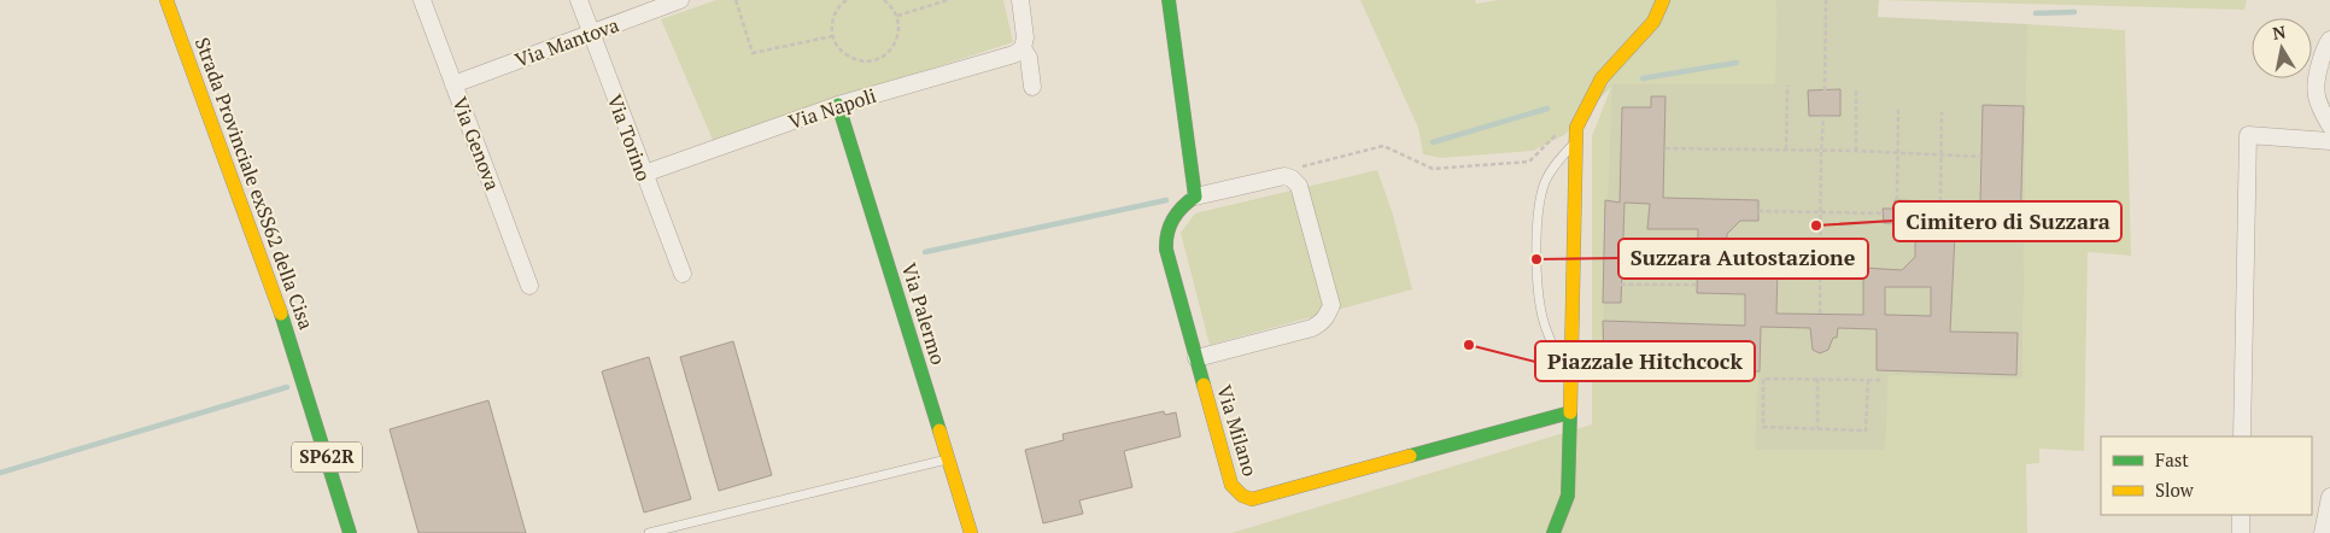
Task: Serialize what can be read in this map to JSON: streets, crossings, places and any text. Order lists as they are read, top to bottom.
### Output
{
  "streets": {
    "street": [
      "Via Mantova",
      "Via Napoli",
      "Via Torino",
      "Via Genova",
      "Strada Provinciale exSS62 della Cisa",
      "Via Palermo",
      "Via Milano",
      "SP62R"
    ]
  },
  "crossings": [
    ["Via Mantova", "Via Torino"],
    ["Via Mantova", "Via Genova"],
    ["Via Napoli", "Via Torino"],
    ["Via Napoli", "Via Palermo"]
  ],
  "places": ["Cimitero di Suzzara", "Suzzara Autostazione", "Piazzale Hitchcock"],
  "legend": ["Fast", "Slow"],
  "north": "top"
}
